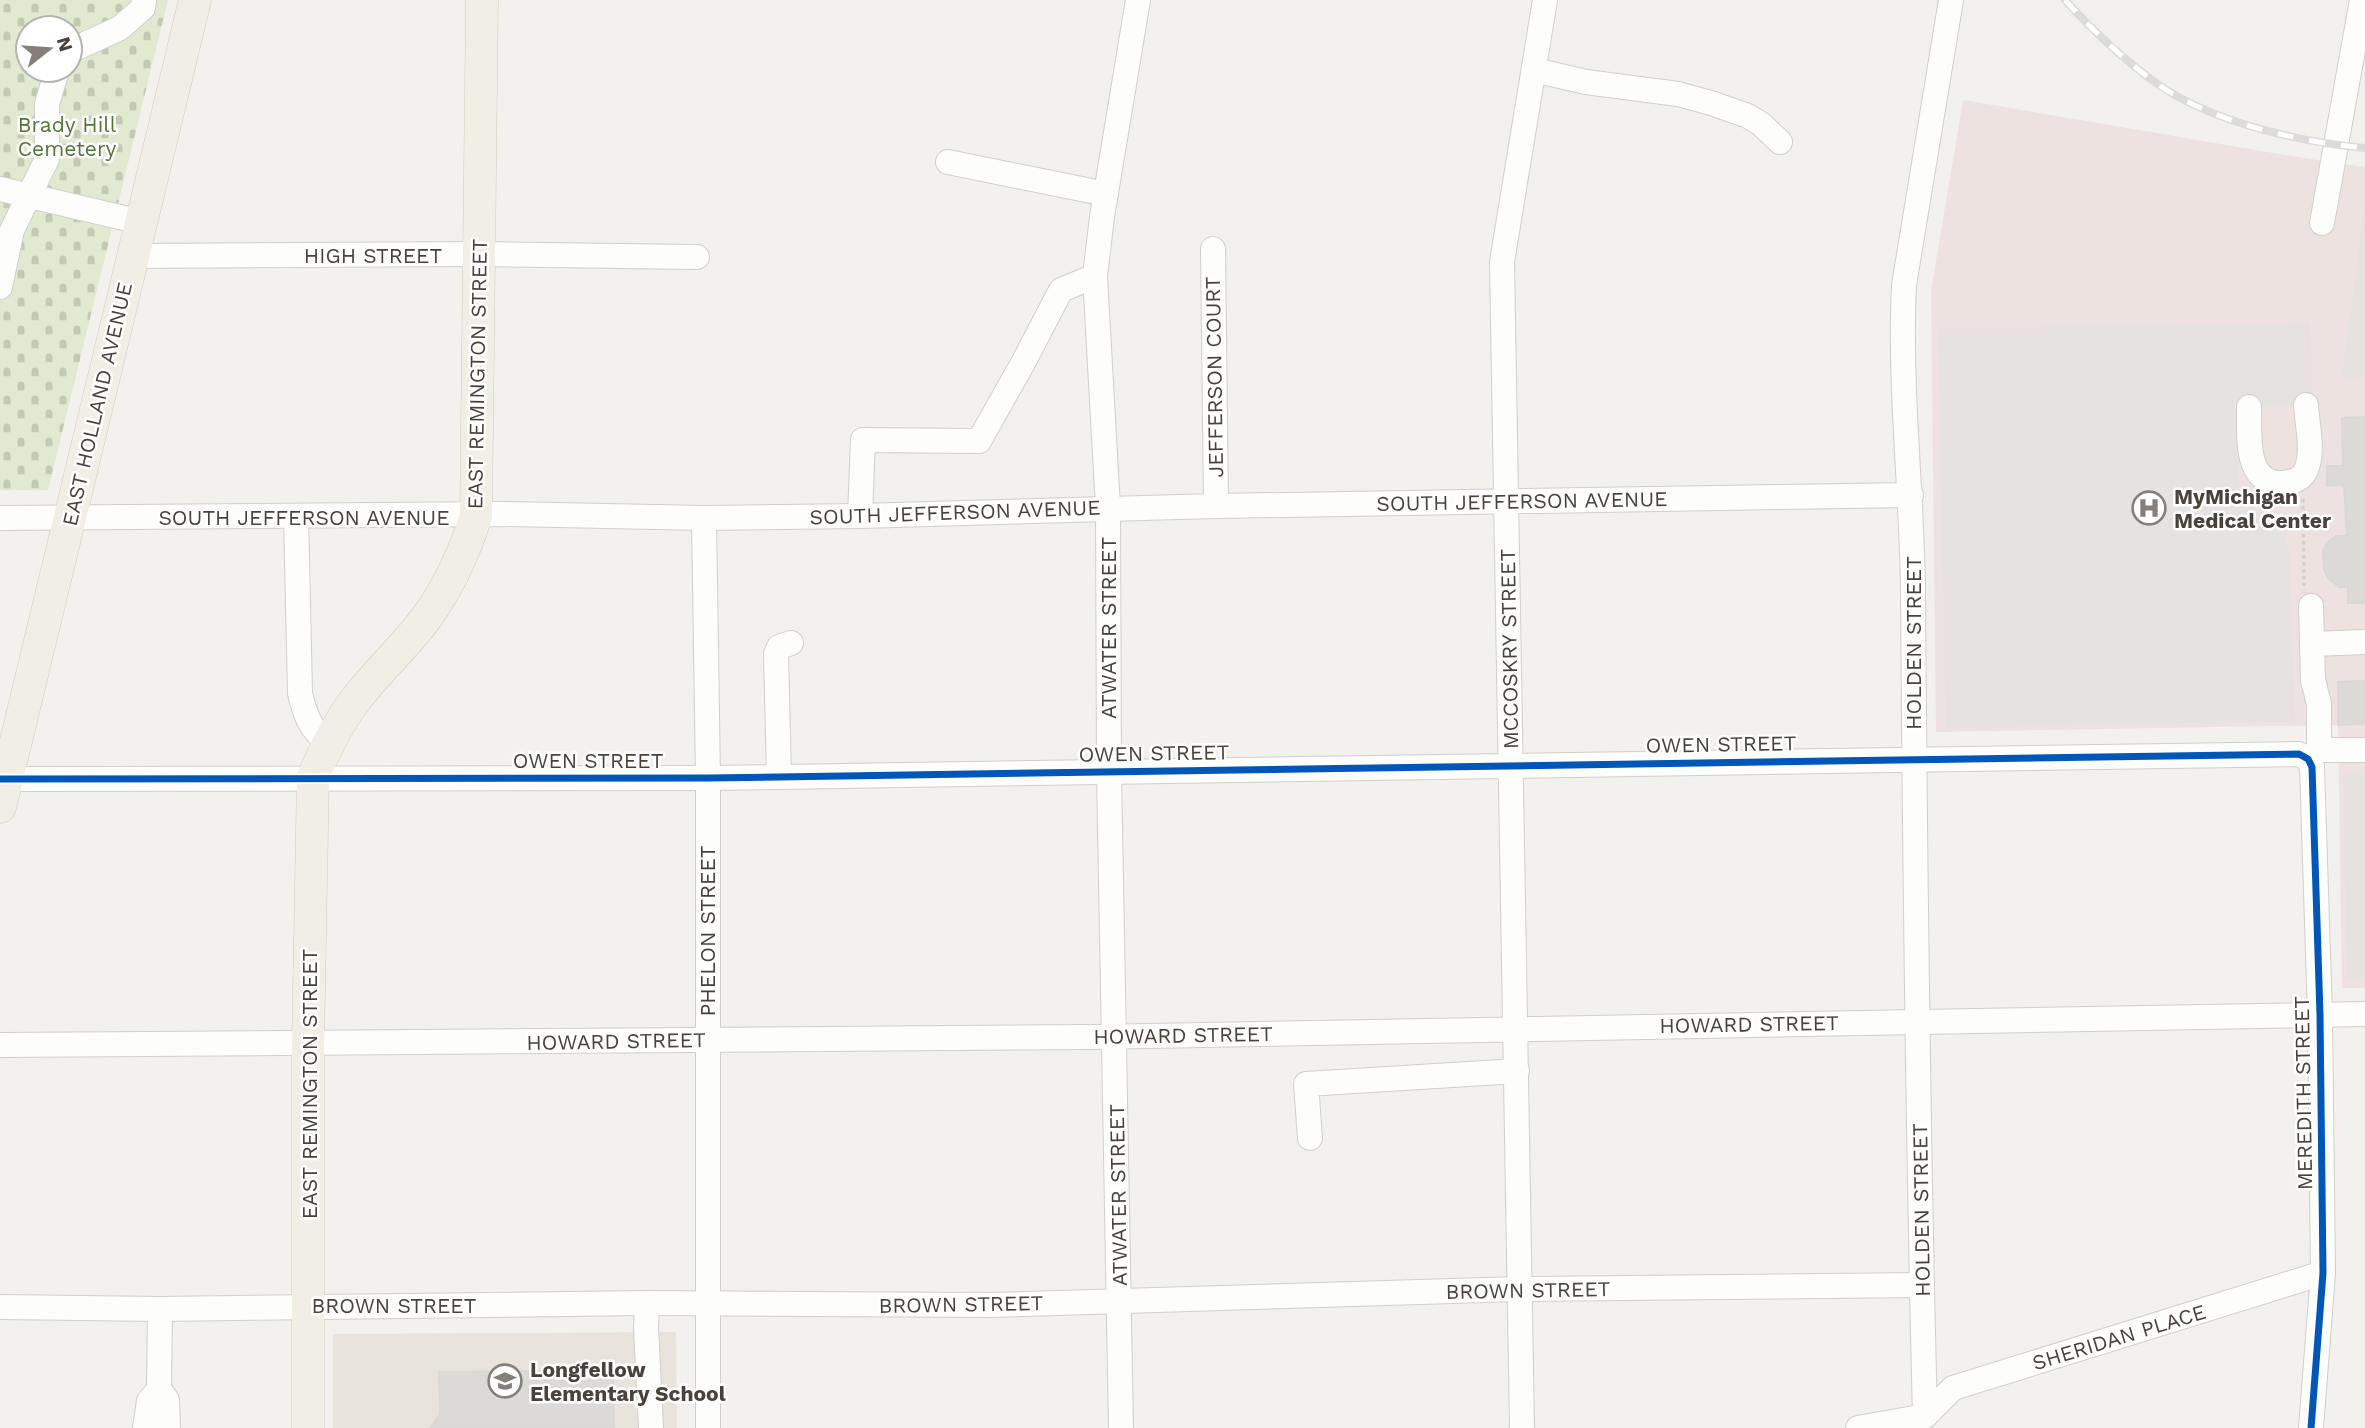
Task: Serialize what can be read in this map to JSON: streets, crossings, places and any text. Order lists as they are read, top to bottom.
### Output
{
  "streets": {
    "main road": ["EAST REMINGTON STREET", "EAST HOLLAND AVENUE"],
    "street": [
      "HIGH STREET",
      "JEFFERSON COURT",
      "SOUTH JEFFERSON AVENUE",
      "ATWATER STREET",
      "HOLDEN STREET",
      "MCCOSKRY STREET",
      "OWEN STREET",
      "PHELON STREET",
      "HOWARD STREET",
      "MEREDITH STREET",
      "BROWN STREET",
      "SHERIDAN PLACE"
    ]
  },
  "crossings": [
    ["HIGH STREET", "EAST REMINGTON STREET"],
    ["HIGH STREET", "EAST HOLLAND AVENUE"],
    ["EAST REMINGTON STREET", "SOUTH JEFFERSON AVENUE"],
    ["EAST REMINGTON STREET", "OWEN STREET"],
    ["EAST REMINGTON STREET", "HOWARD STREET"],
    ["EAST REMINGTON STREET", "BROWN STREET"],
    ["JEFFERSON COURT", "SOUTH JEFFERSON AVENUE"],
    ["EAST HOLLAND AVENUE", "SOUTH JEFFERSON AVENUE"],
    ["EAST HOLLAND AVENUE", "OWEN STREET"],
    ["SOUTH JEFFERSON AVENUE", "ATWATER STREET"],
    ["SOUTH JEFFERSON AVENUE", "HOLDEN STREET"],
    ["SOUTH JEFFERSON AVENUE", "MCCOSKRY STREET"],
    ["SOUTH JEFFERSON AVENUE", "PHELON STREET"],
    ["ATWATER STREET", "OWEN STREET"],
    ["ATWATER STREET", "HOWARD STREET"],
    ["ATWATER STREET", "BROWN STREET"],
    ["HOLDEN STREET", "OWEN STREET"],
    ["HOLDEN STREET", "HOWARD STREET"],
    ["HOLDEN STREET", "BROWN STREET"],
    ["HOLDEN STREET", "SHERIDAN PLACE"],
    ["MCCOSKRY STREET", "OWEN STREET"],
    ["MCCOSKRY STREET", "HOWARD STREET"],
    ["MCCOSKRY STREET", "BROWN STREET"],
    ["OWEN STREET", "PHELON STREET"],
    ["OWEN STREET", "MEREDITH STREET"],
    ["PHELON STREET", "HOWARD STREET"],
    ["PHELON STREET", "BROWN STREET"],
    ["HOWARD STREET", "MEREDITH STREET"],
    ["MEREDITH STREET", "SHERIDAN PLACE"]
  ],
  "parks": ["Brady Hill Cemetery"],
  "places": {
    "hospital": ["MyMichigan Medical Center"],
    "school or university": ["Longfellow Elementary School"]
  },
  "north": "right"
}
